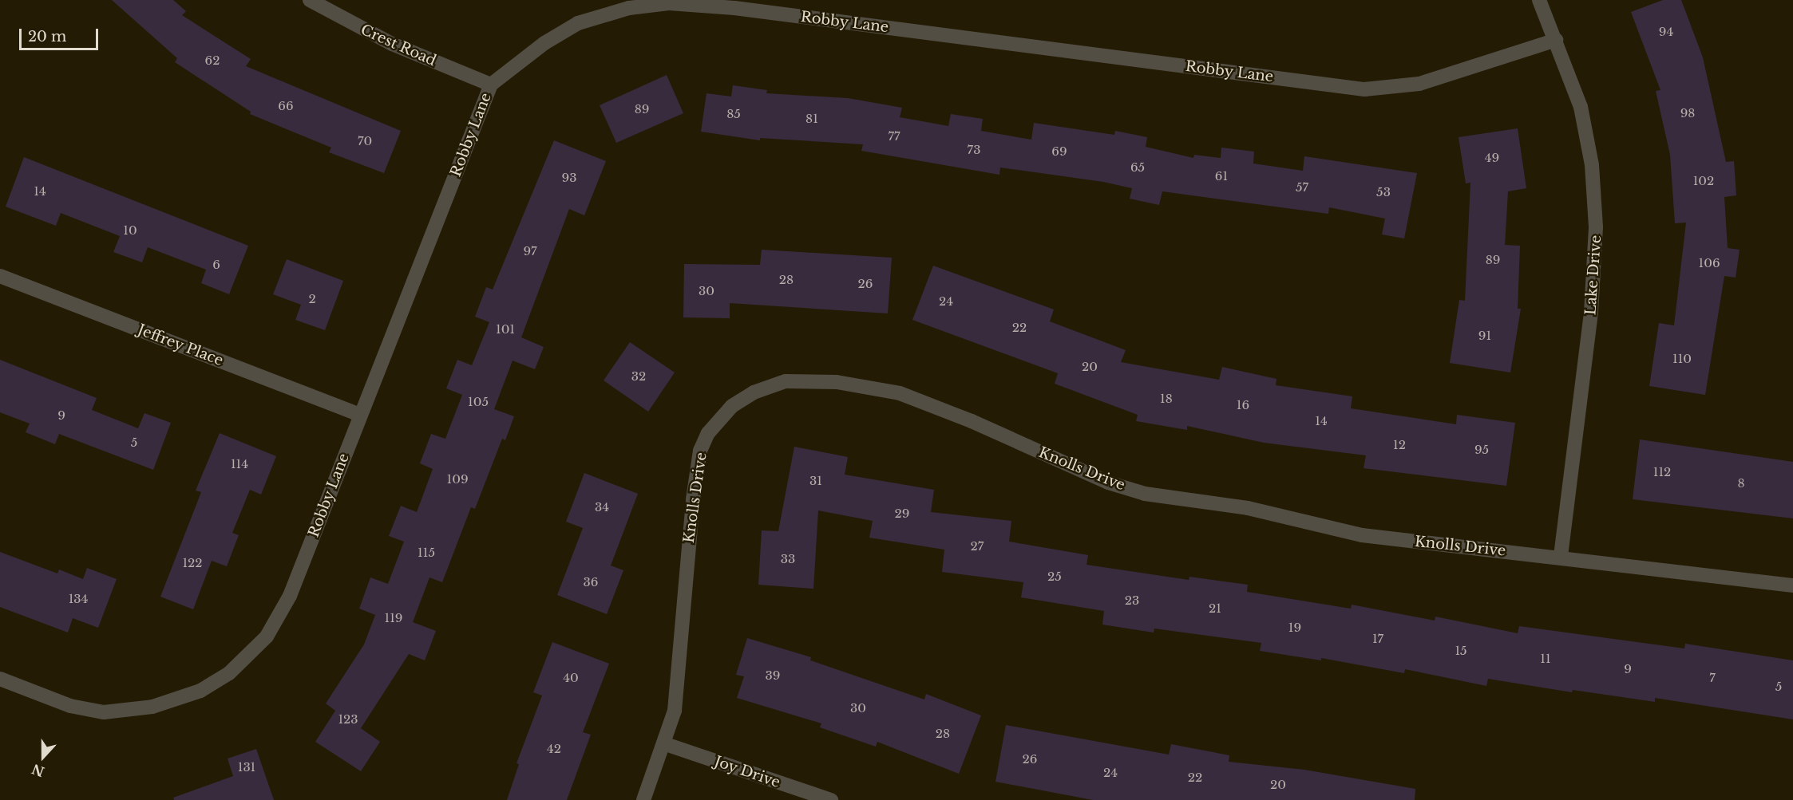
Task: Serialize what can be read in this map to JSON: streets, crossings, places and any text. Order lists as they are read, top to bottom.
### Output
{
  "streets": {
    "street": [
      "Robby Lane",
      "Crest Road",
      "Lake Drive",
      "Jeffrey Place",
      "Knolls Drive",
      "Joy Drive"
    ]
  },
  "crossings": [
    ["Robby Lane", "Crest Road"],
    ["Robby Lane", "Lake Drive"],
    ["Robby Lane", "Jeffrey Place"],
    ["Lake Drive", "Knolls Drive"],
    ["Knolls Drive", "Joy Drive"]
  ],
  "house_numbers": [
    "94",
    "62",
    "66",
    "89",
    "98",
    "85",
    "81",
    "77",
    "70",
    "73",
    "69",
    "49",
    "65",
    "61",
    "93",
    "102",
    "57",
    "14",
    "53",
    "10",
    "97",
    "89",
    "106",
    "6",
    "28",
    "26",
    "30",
    "2",
    "24",
    "22",
    "101",
    "91",
    "110",
    "20",
    "32",
    "18",
    "105",
    "16",
    "9",
    "14",
    "5",
    "12",
    "95",
    "114",
    "112",
    "109",
    "31",
    "8",
    "34",
    "29",
    "27",
    "115",
    "33",
    "122",
    "25",
    "36",
    "134",
    "23",
    "21",
    "119",
    "19",
    "17",
    "15",
    "11",
    "9",
    "39",
    "40",
    "7",
    "5",
    "30",
    "123",
    "28",
    "42",
    "26",
    "131",
    "24",
    "22",
    "20"
  ],
  "scale_bar": "20 m",
  "north": "bottom"
}
